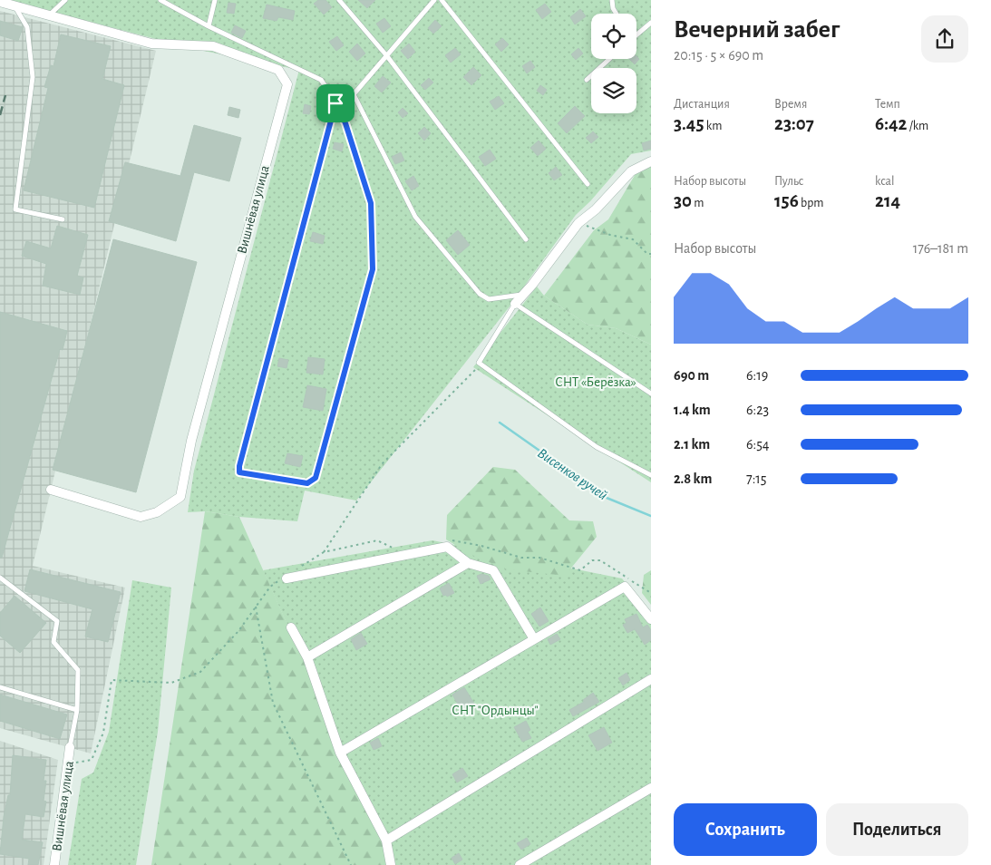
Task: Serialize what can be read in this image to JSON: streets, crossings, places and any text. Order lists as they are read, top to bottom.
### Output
{
  "streets": {
    "street": ["Вишнёвая улица"]
  },
  "water": ["Висенков ручей"],
  "parks": ["СНТ «Берёзка»", "СНТ \"Ордынцы\""],
  "page": {
    "heading": ["Вечерний забег", "20:15 · 5 × 690 m"],
    "stats": [
      ["Дистанция", "3.45 km"],
      ["Время", "23:07"],
      ["Темп", "6:42 /km"],
      ["Набор высоты", "30 m"],
      ["Пульс", "156 bpm"],
      ["kcal", "214"]
    ],
    "chart": ["Набор высоты", "176–181 m"],
    "list": [
      {
        "name": "690 m",
        "note": "6:19"
      },
      {
        "name": "1.4 km",
        "note": "6:23"
      },
      {
        "name": "2.1 km",
        "note": "6:54"
      },
      {
        "name": "2.8 km",
        "note": "7:15"
      }
    ],
    "buttons": ["Сохранить", "Поделиться"]
  }
}
